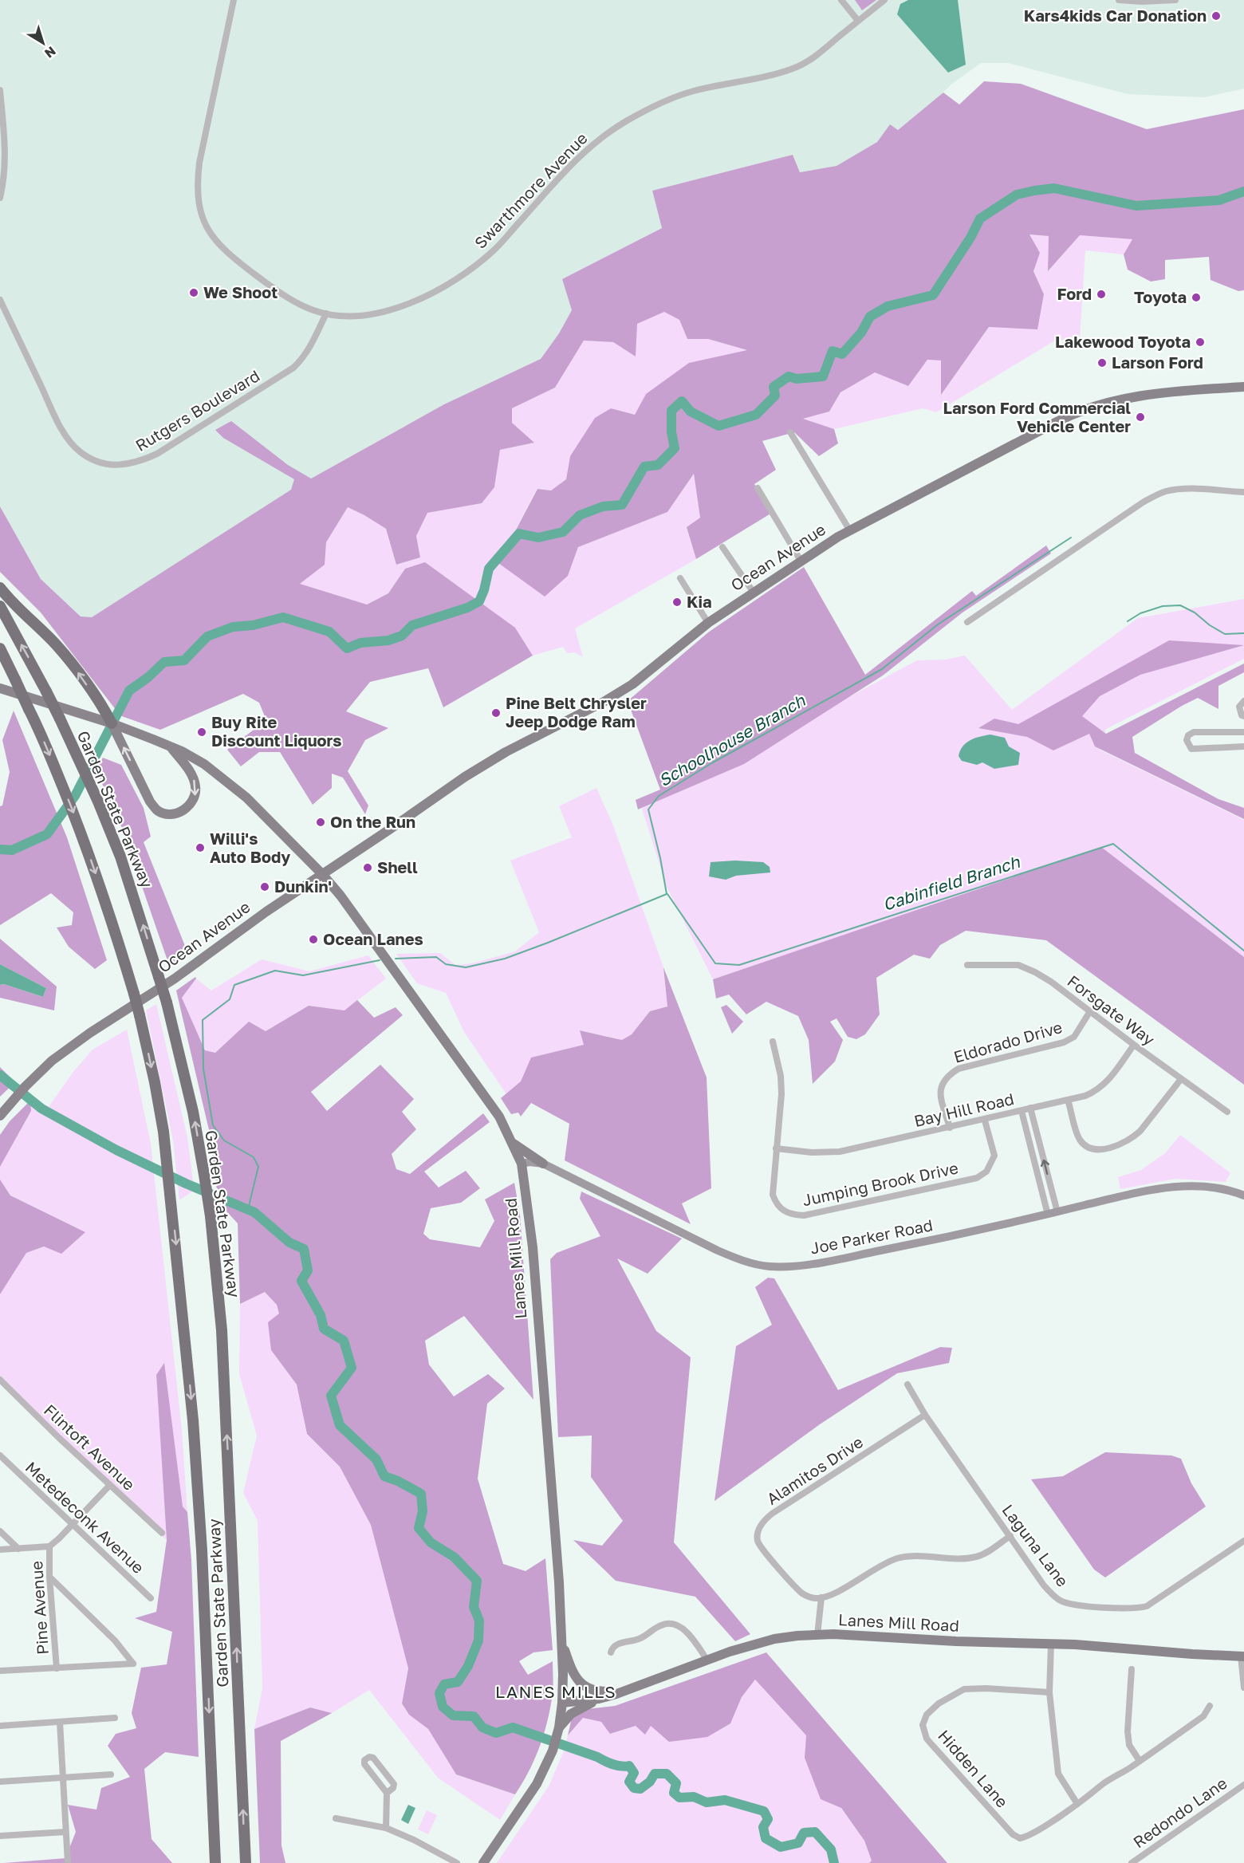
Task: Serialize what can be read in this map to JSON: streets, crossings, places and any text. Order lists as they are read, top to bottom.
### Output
{
  "streets": {
    "highway": ["Garden State Parkway"],
    "main road": ["Ocean Avenue", "Lanes Mill Road"],
    "street": [
      "Swarthmore Avenue",
      "Rutgers Boulevard",
      "Forsgate Way",
      "Eldorado Drive",
      "Bay Hill Road",
      "Jumping Brook Drive",
      "Joe Parker Road",
      "Flintoft Avenue",
      "Alamitos Drive",
      "Metedeconk Avenue",
      "Laguna Lane",
      "Pine Avenue",
      "Hidden Lane",
      "Redondo Lane"
    ]
  },
  "crossings": [
    ["Swarthmore Avenue", "Rutgers Boulevard"],
    ["Ocean Avenue", "Lanes Mill Road"],
    ["Forsgate Way", "Eldorado Drive"],
    ["Forsgate Way", "Bay Hill Road"],
    ["Eldorado Drive", "Bay Hill Road"],
    ["Bay Hill Road", "Jumping Brook Drive"],
    ["Joe Parker Road", "Lanes Mill Road"],
    ["Flintoft Avenue", "Pine Avenue"],
    ["Alamitos Drive", "Laguna Lane"],
    ["Metedeconk Avenue", "Pine Avenue"]
  ],
  "districts": ["LANES MILLS"],
  "water": ["Schoolhouse Branch", "Cabinfield Branch"],
  "places": [
    "Kars4kids Car Donation",
    "We Shoot",
    "Ford",
    "Toyota",
    "Lakewood Toyota",
    "Larson Ford",
    "Larson Ford Commercial Vehicle Center",
    "Kia",
    "Pine Belt Chrysler Jeep Dodge Ram",
    "Buy Rite Discount Liquors",
    "On the Run",
    "Willi's Auto Body",
    "Shell",
    "Dunkin'",
    "Ocean Lanes"
  ],
  "north": "bottom right"
}
